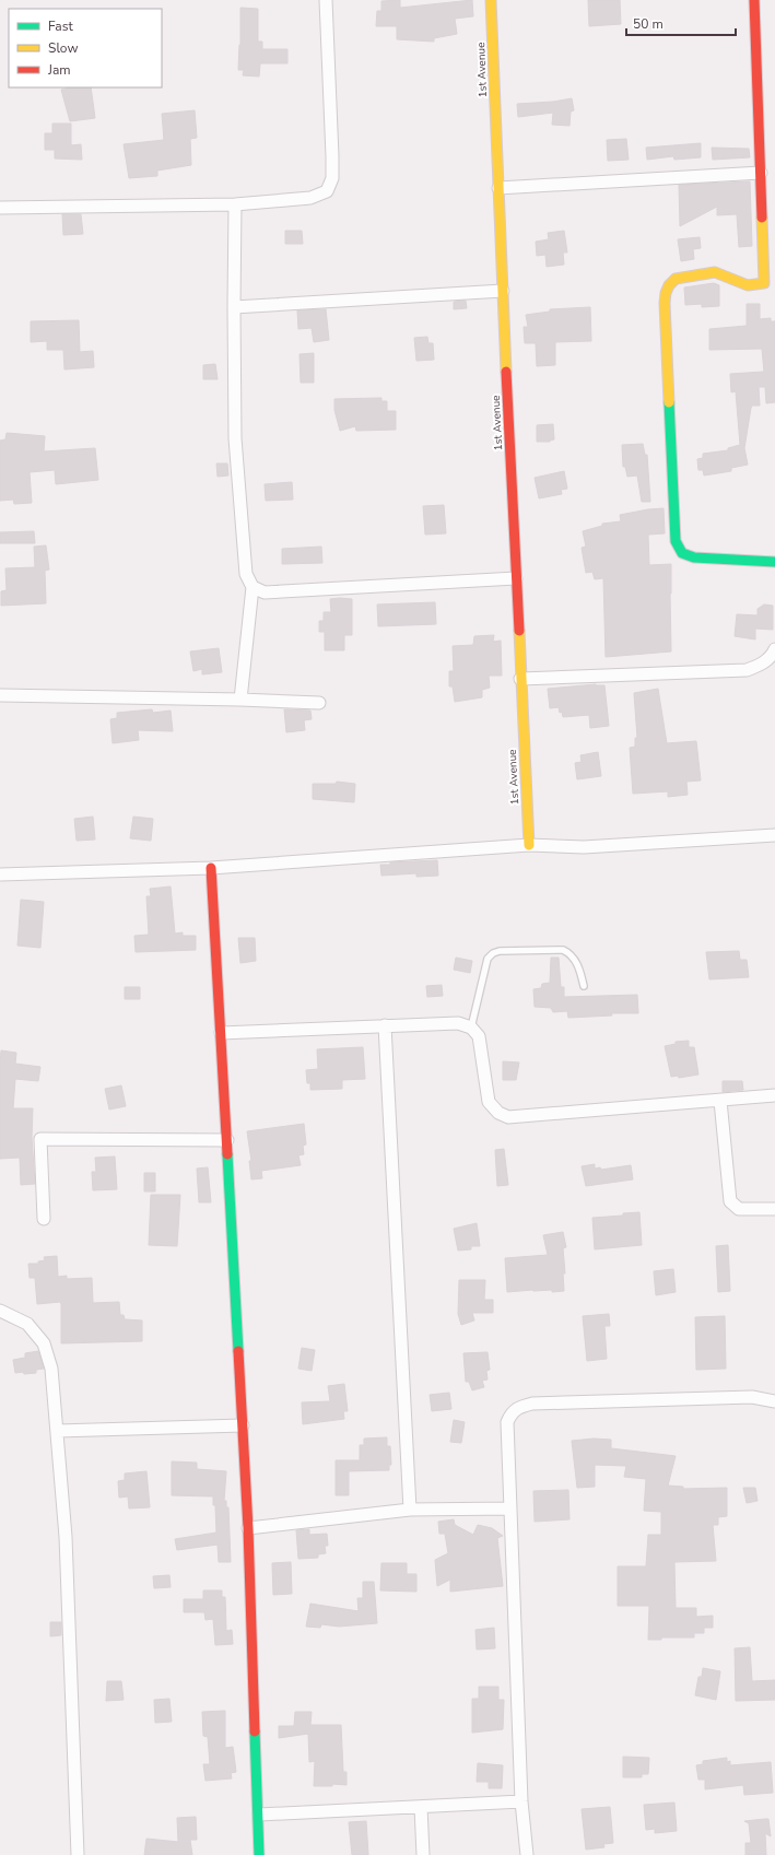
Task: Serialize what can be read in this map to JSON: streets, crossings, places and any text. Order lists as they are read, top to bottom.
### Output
{
  "streets": {
    "street": ["1st Avenue"]
  },
  "legend": ["Fast", "Slow", "Jam"],
  "scale_bar": "50 m"
}
